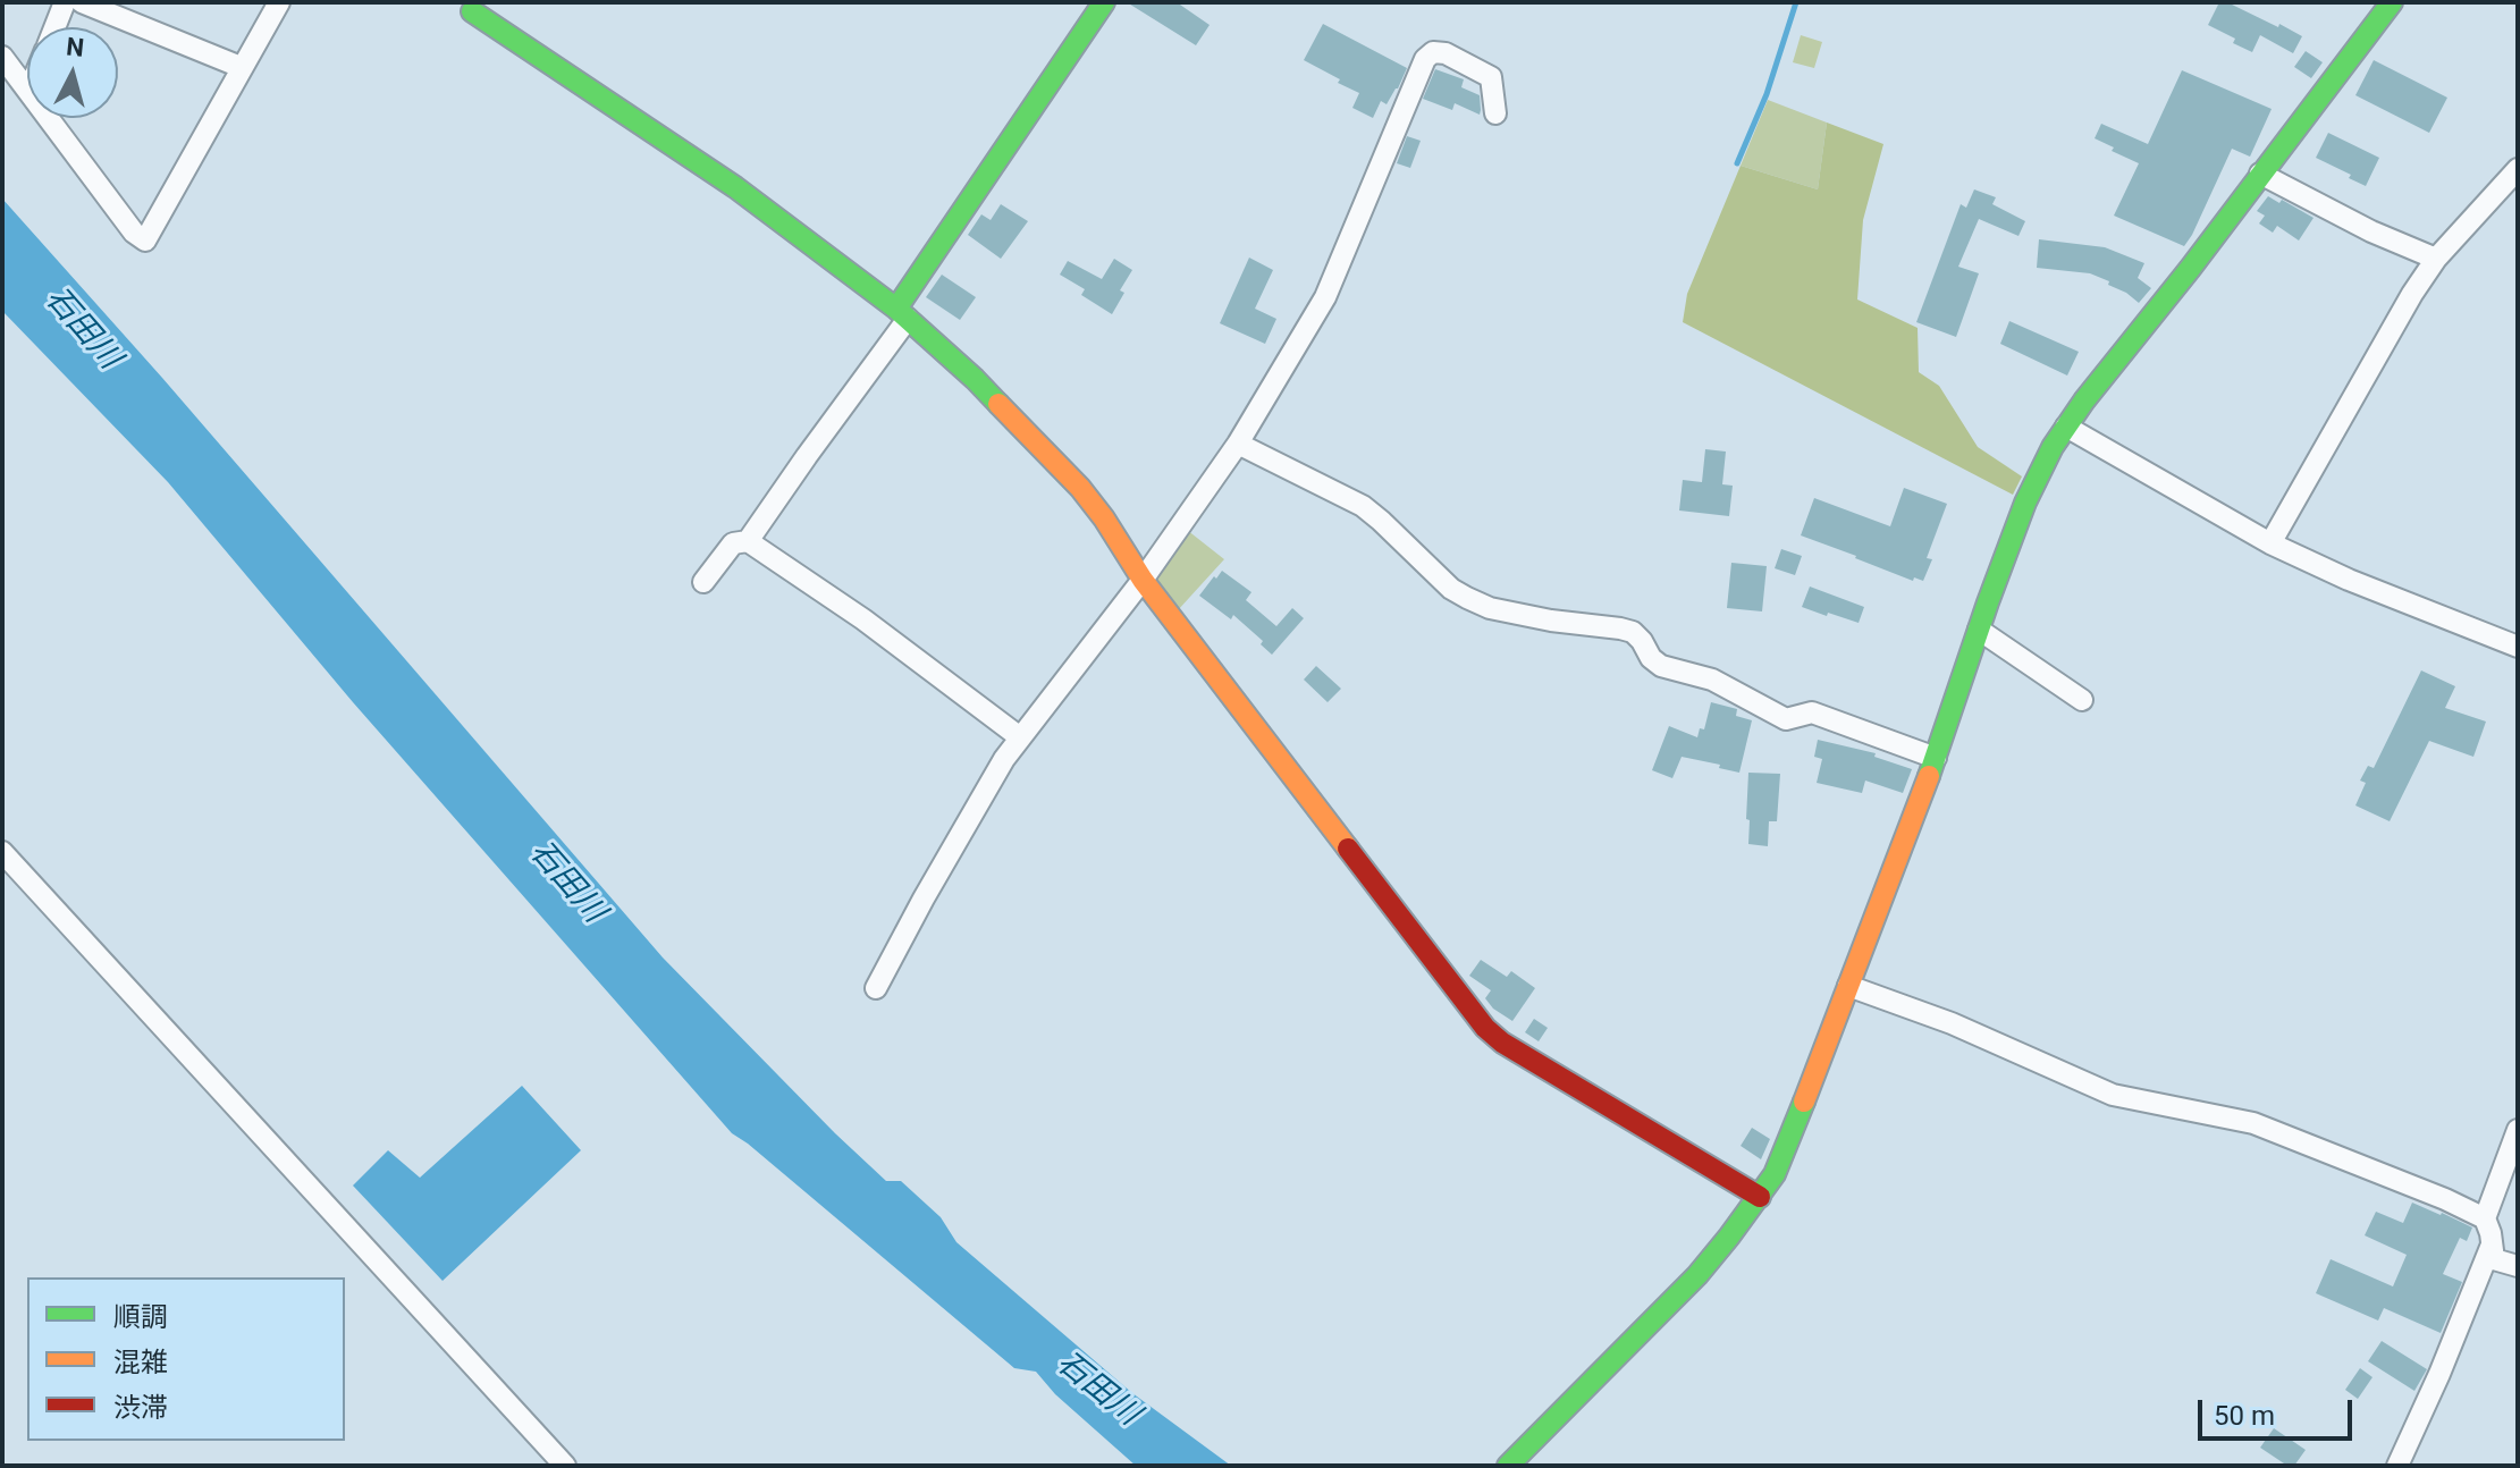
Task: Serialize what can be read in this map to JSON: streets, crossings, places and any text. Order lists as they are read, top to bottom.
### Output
{
  "water": ["石田川"],
  "legend": ["順調", "混雑", "渋滞"],
  "scale_bar": "50 m",
  "north": "top"
}
